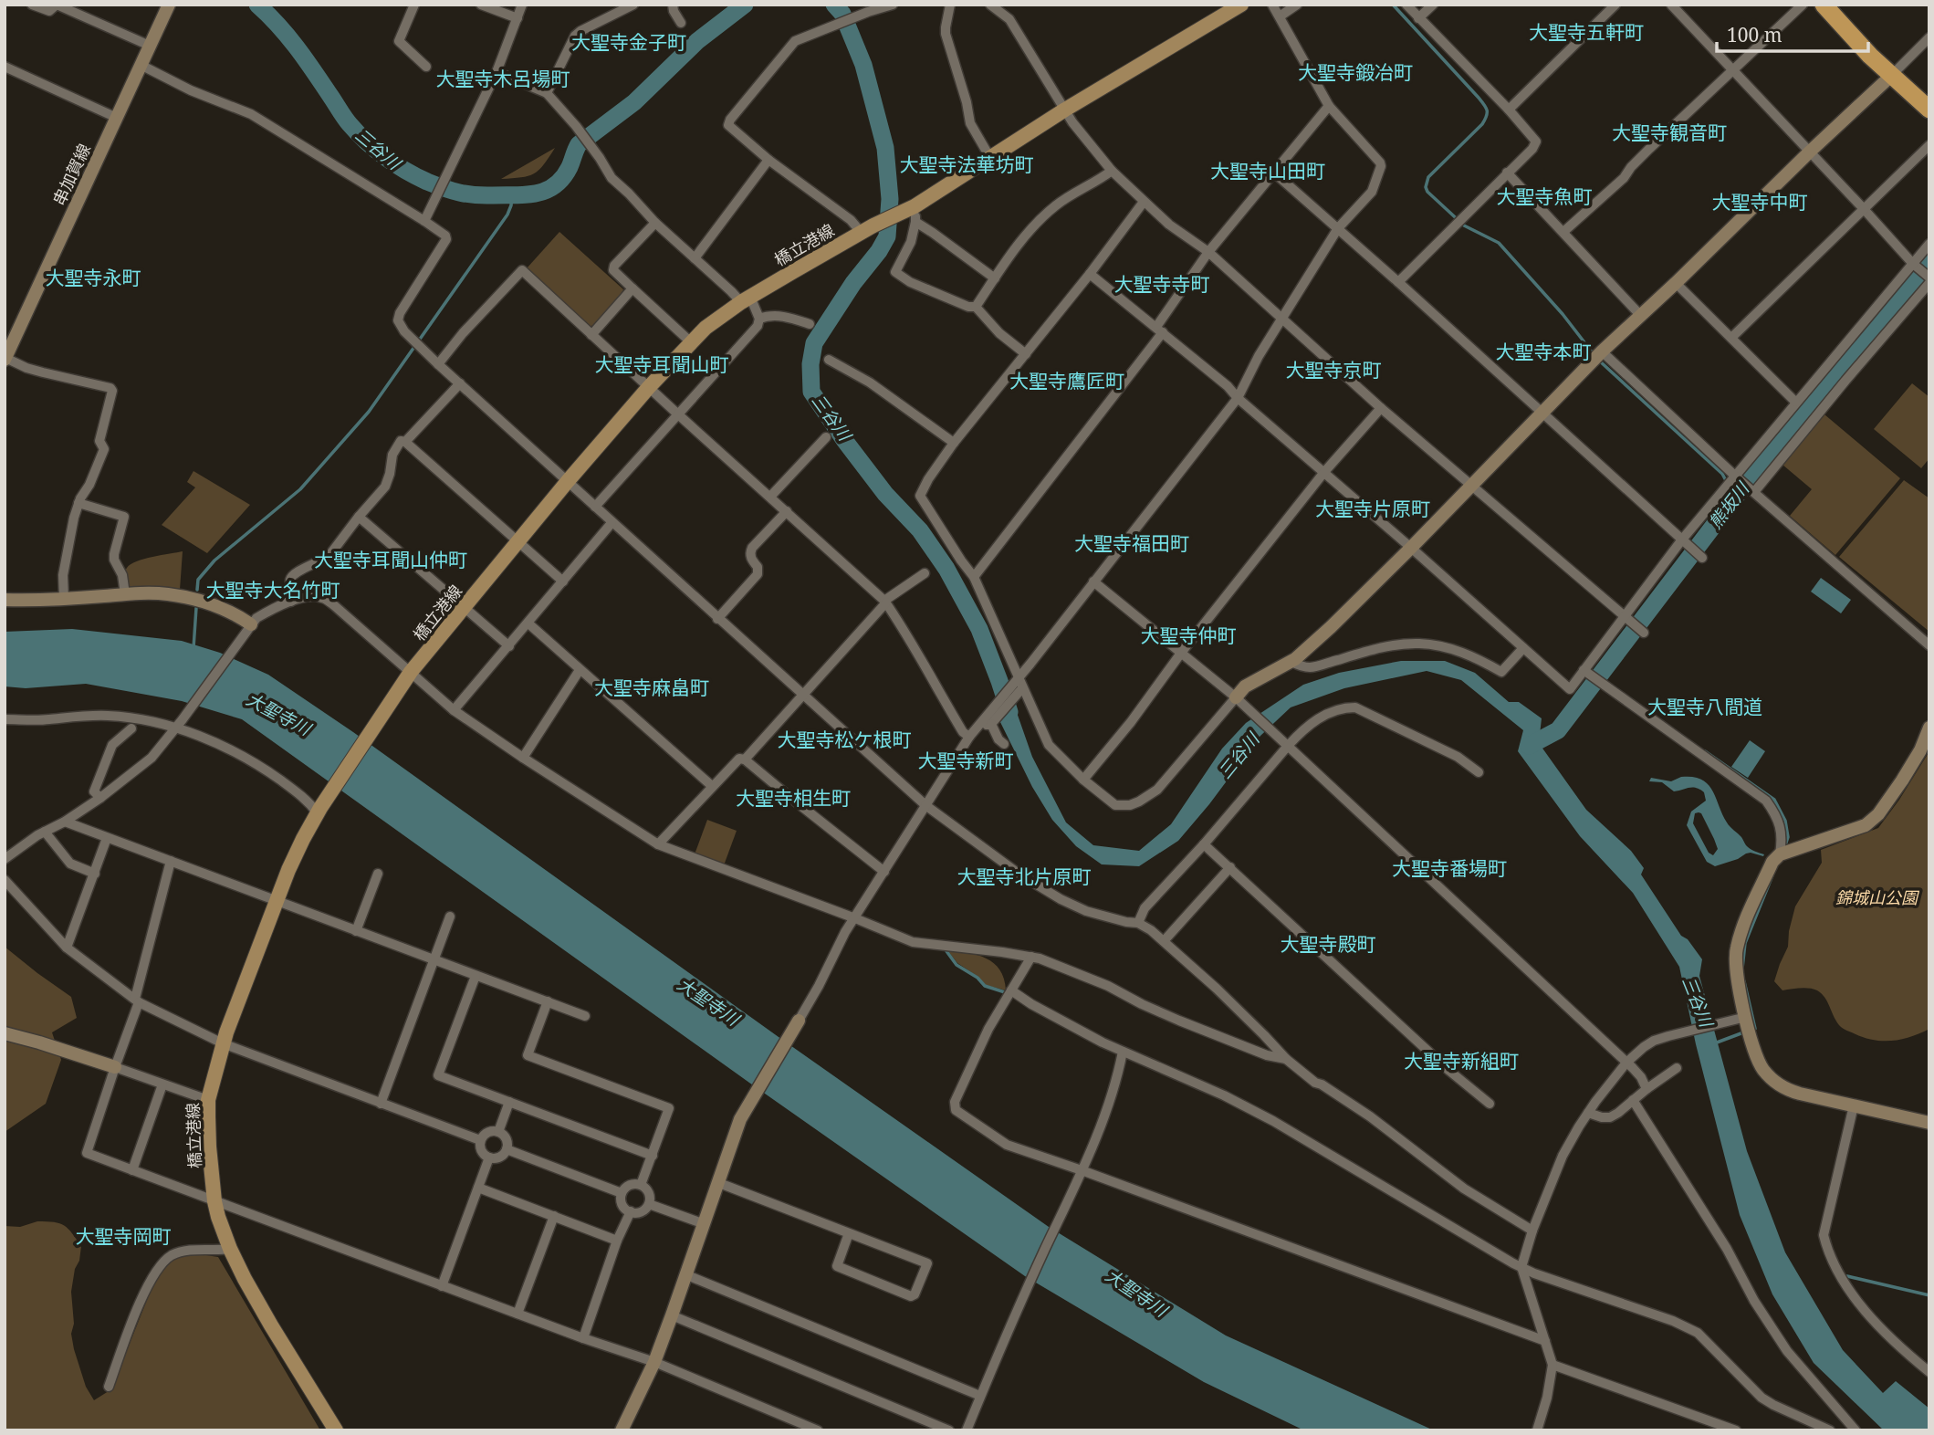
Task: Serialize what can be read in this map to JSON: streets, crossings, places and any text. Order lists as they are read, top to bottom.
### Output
{
  "streets": {
    "main road": ["橋立港線"],
    "street": ["串加賀線"]
  },
  "districts": [
    "大聖寺五軒町",
    "大聖寺金子町",
    "大聖寺鍛冶町",
    "大聖寺木呂場町",
    "大聖寺観音町",
    "大聖寺法華坊町",
    "大聖寺山田町",
    "大聖寺魚町",
    "大聖寺中町",
    "大聖寺永町",
    "大聖寺寺町",
    "大聖寺本町",
    "大聖寺耳聞山町",
    "大聖寺京町",
    "大聖寺鷹匠町",
    "大聖寺片原町",
    "大聖寺福田町",
    "大聖寺耳聞山仲町",
    "大聖寺大名竹町",
    "大聖寺仲町",
    "大聖寺麻畠町",
    "大聖寺八間道",
    "大聖寺松ケ根町",
    "大聖寺新町",
    "大聖寺相生町",
    "大聖寺番場町",
    "大聖寺北片原町",
    "大聖寺殿町",
    "大聖寺新組町",
    "大聖寺岡町"
  ],
  "water": ["三谷川", "熊坂川", "大聖寺川"],
  "parks": ["錦城山公園"],
  "scale_bar": "100 m"
}
